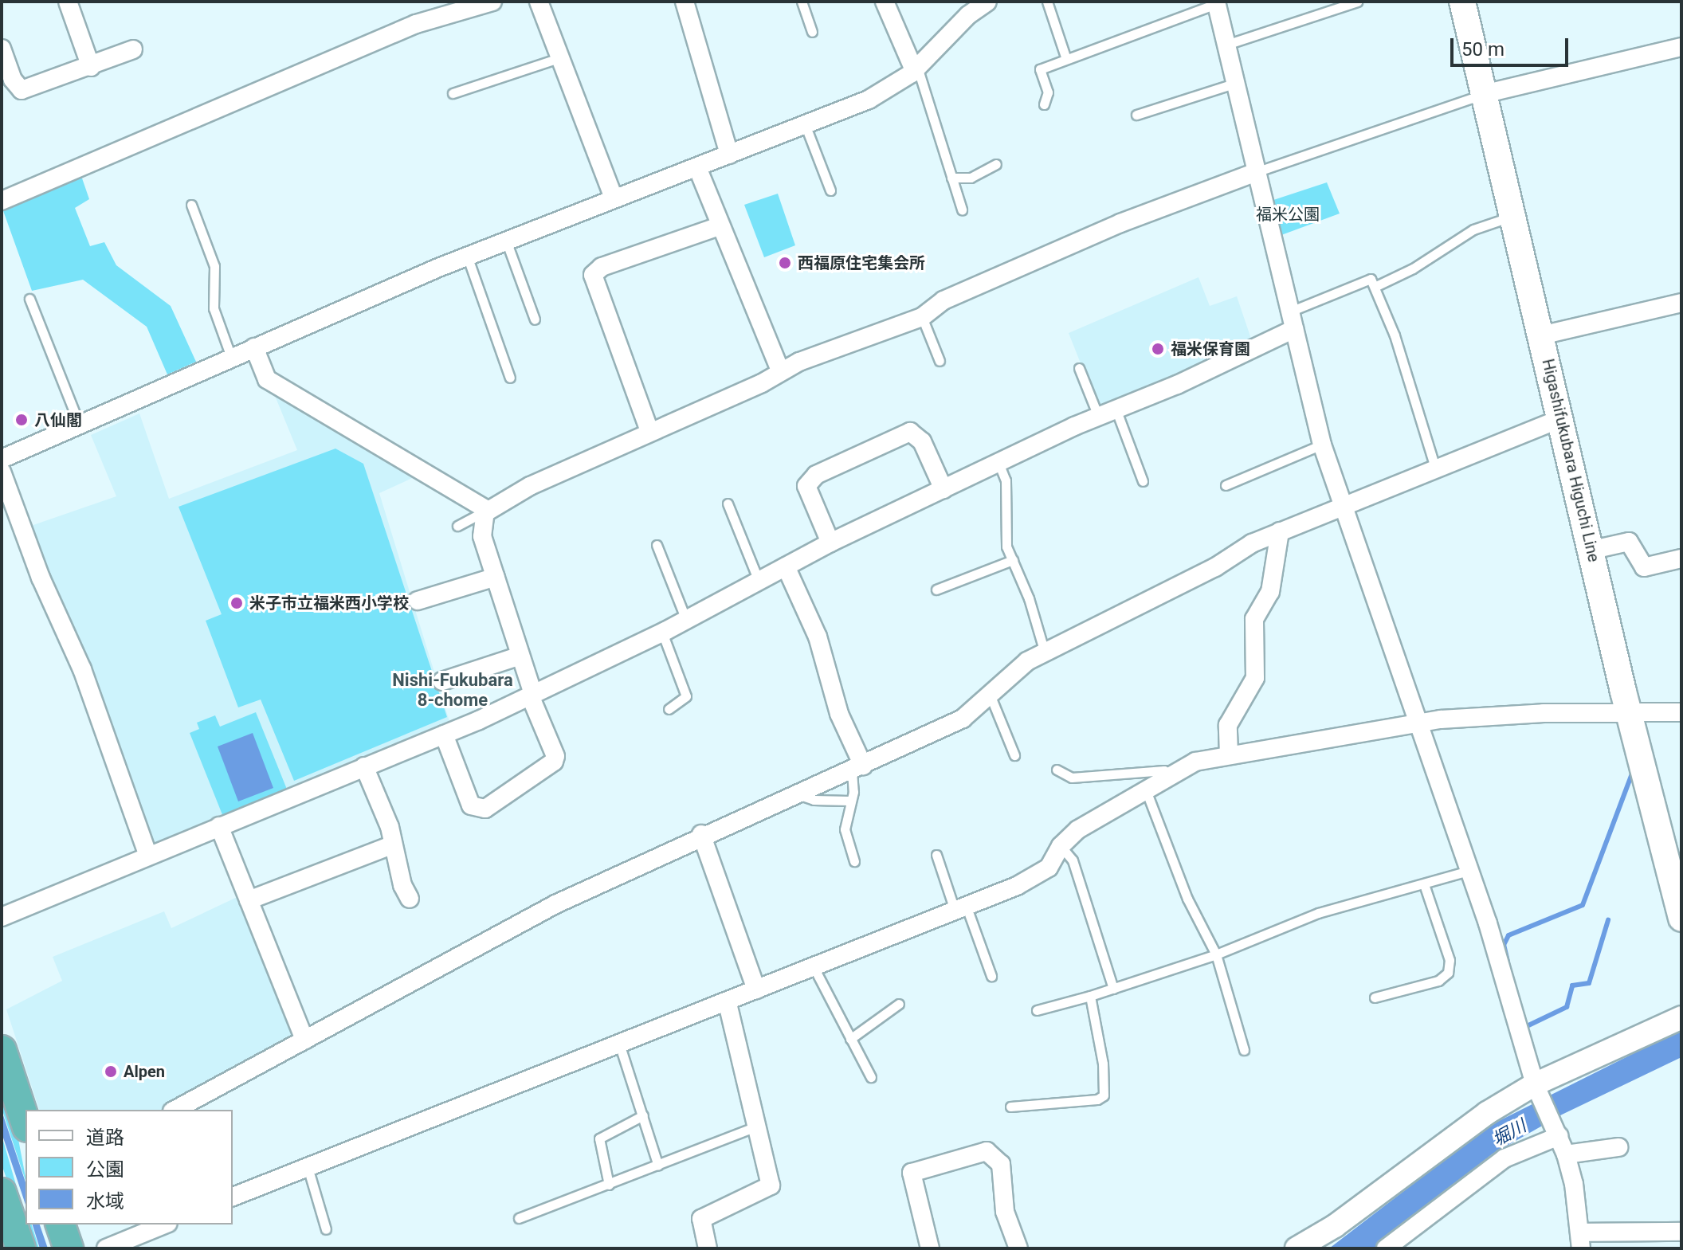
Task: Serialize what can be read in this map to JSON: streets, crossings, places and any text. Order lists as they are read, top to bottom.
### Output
{
  "streets": {
    "main road": ["Higashifukubara Higuchi Line"]
  },
  "districts": ["Nishi-Fukubara 8-chome"],
  "water": ["堀川"],
  "parks": ["福米公園"],
  "places": [
    "西福原住宅集会所",
    "福米保育園",
    "八仙閣",
    "米子市立福米西小学校",
    "Alpen"
  ],
  "legend": ["道路", "公園", "水域"],
  "scale_bar": "50 m"
}
